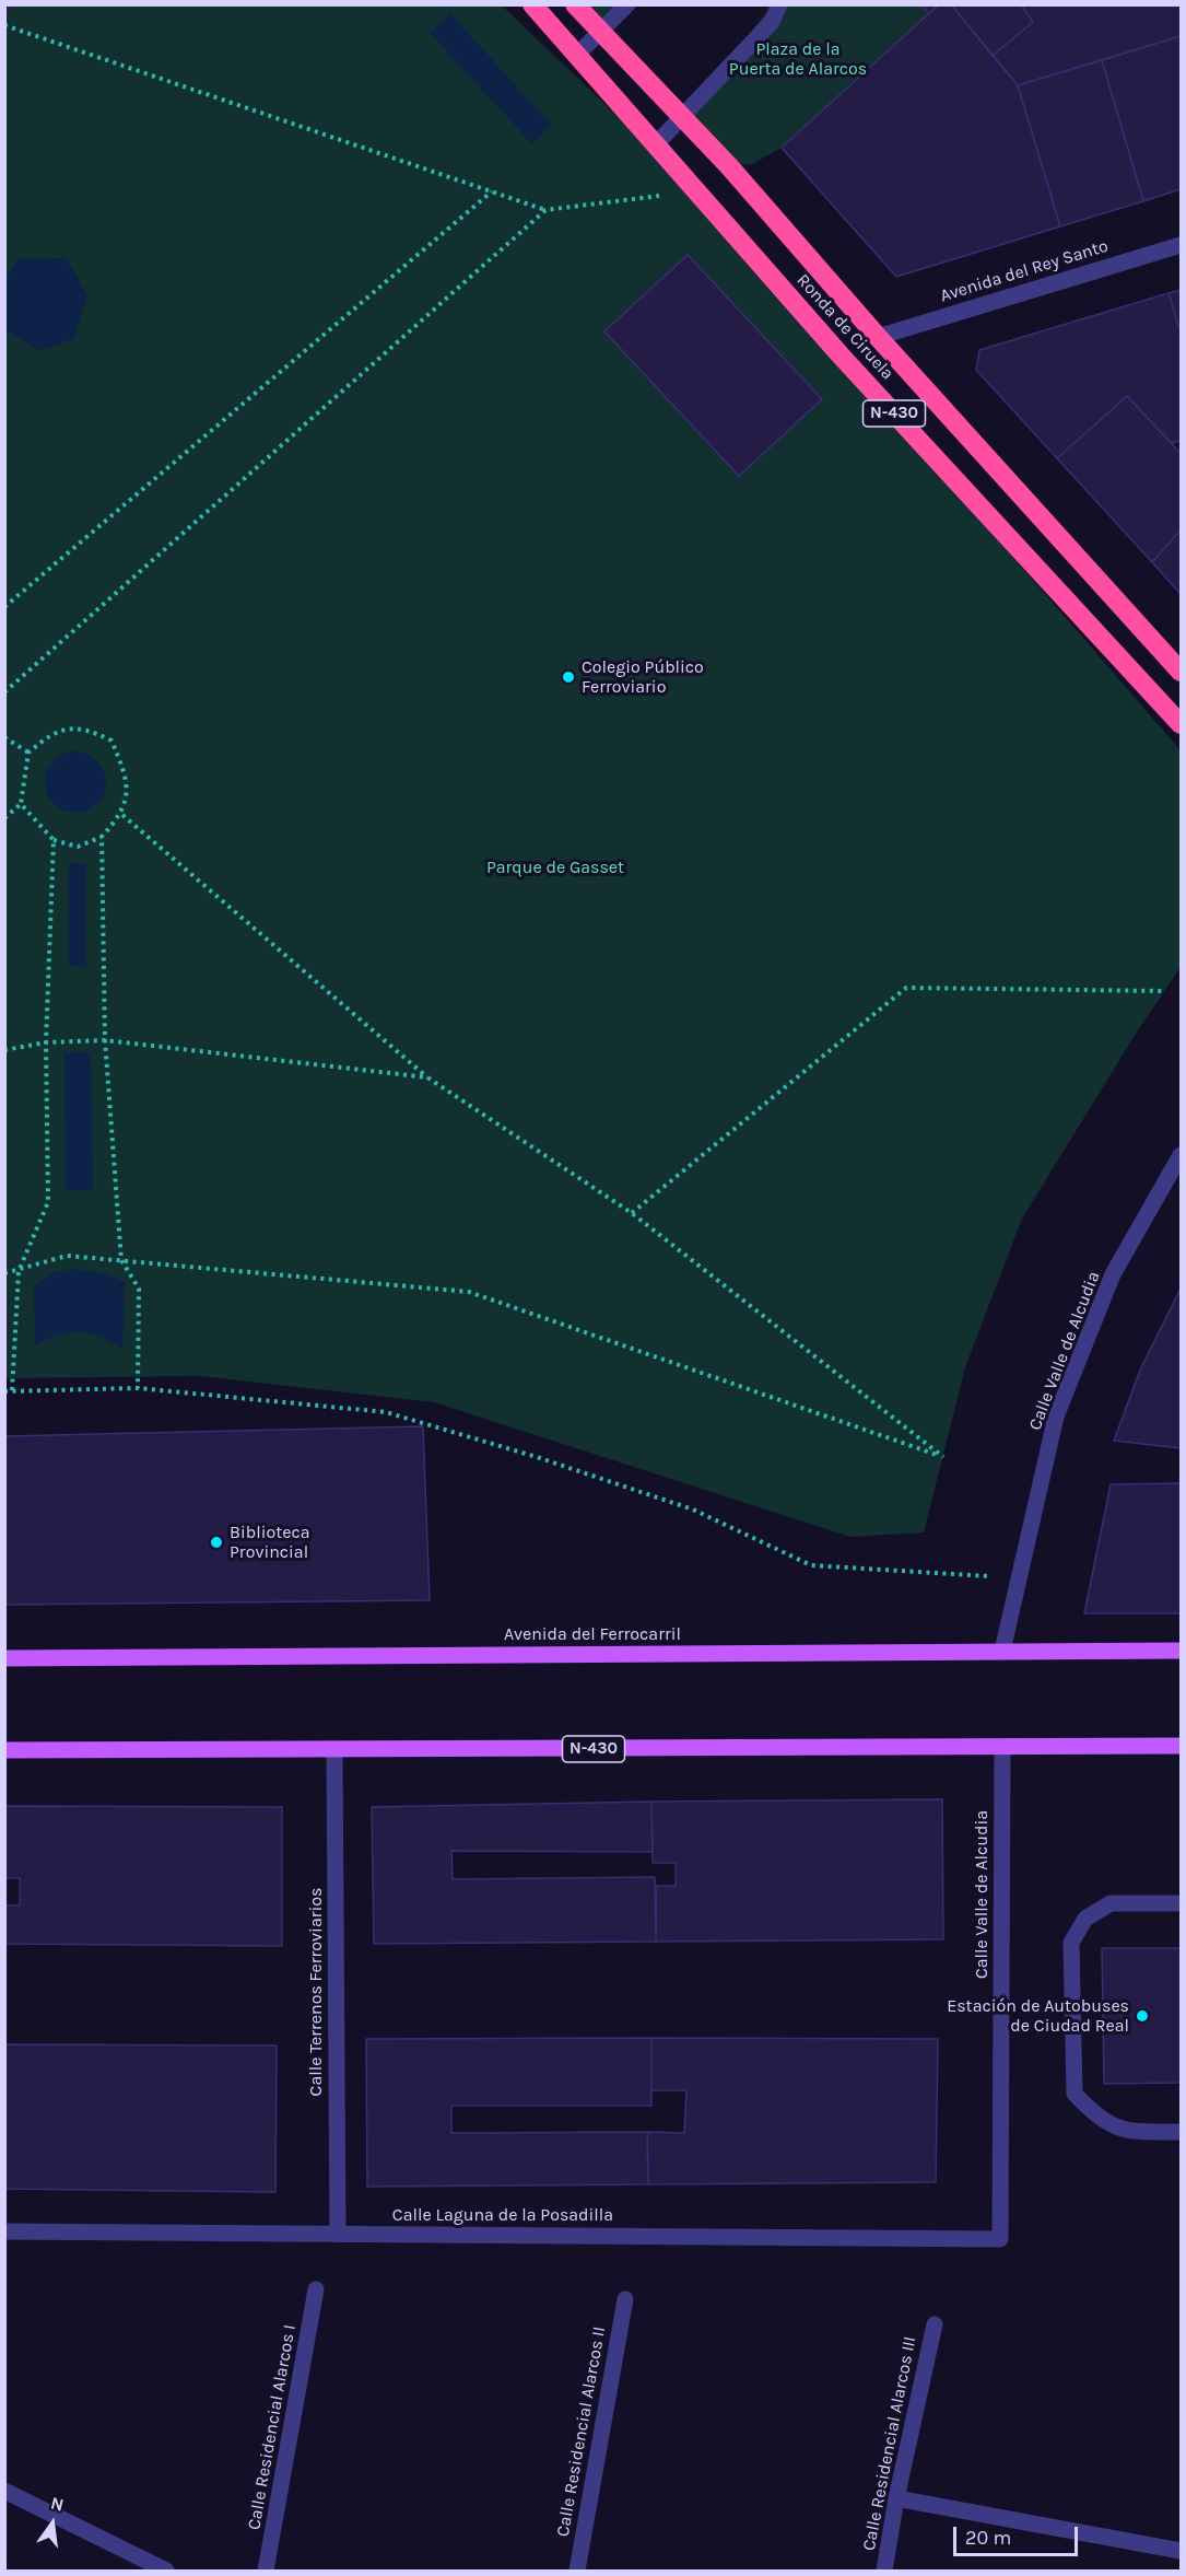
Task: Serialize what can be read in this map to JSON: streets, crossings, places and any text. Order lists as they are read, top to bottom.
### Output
{
  "streets": {
    "highway": ["Ronda de Ciruela", "N-430"],
    "main road": ["Avenida del Ferrocarril"],
    "street": [
      "Avenida del Rey Santo",
      "Calle Valle de Alcudia",
      "Calle Terrenos Ferroviarios",
      "Calle Laguna de la Posadilla",
      "Calle Residencial Alarcos I",
      "Calle Residencial Alarcos II",
      "Calle Residencial Alarcos III"
    ]
  },
  "crossings": [
    ["Avenida del Rey Santo", "Ronda de Ciruela"],
    ["Ronda de Ciruela", "N-430"],
    ["N-430", "Calle Valle de Alcudia"],
    ["N-430", "Calle Terrenos Ferroviarios"],
    ["Calle Valle de Alcudia", "Avenida del Ferrocarril"],
    ["Calle Valle de Alcudia", "Calle Laguna de la Posadilla"],
    ["Calle Terrenos Ferroviarios", "Calle Laguna de la Posadilla"]
  ],
  "parks": ["Plaza de la Puerta de Alarcos", "Parque de Gasset"],
  "places": ["Colegio Público Ferroviario", "Biblioteca Provincial", "Estación de Autobuses de Ciudad Real"],
  "scale_bar": "20 m",
  "north": "top"
}
